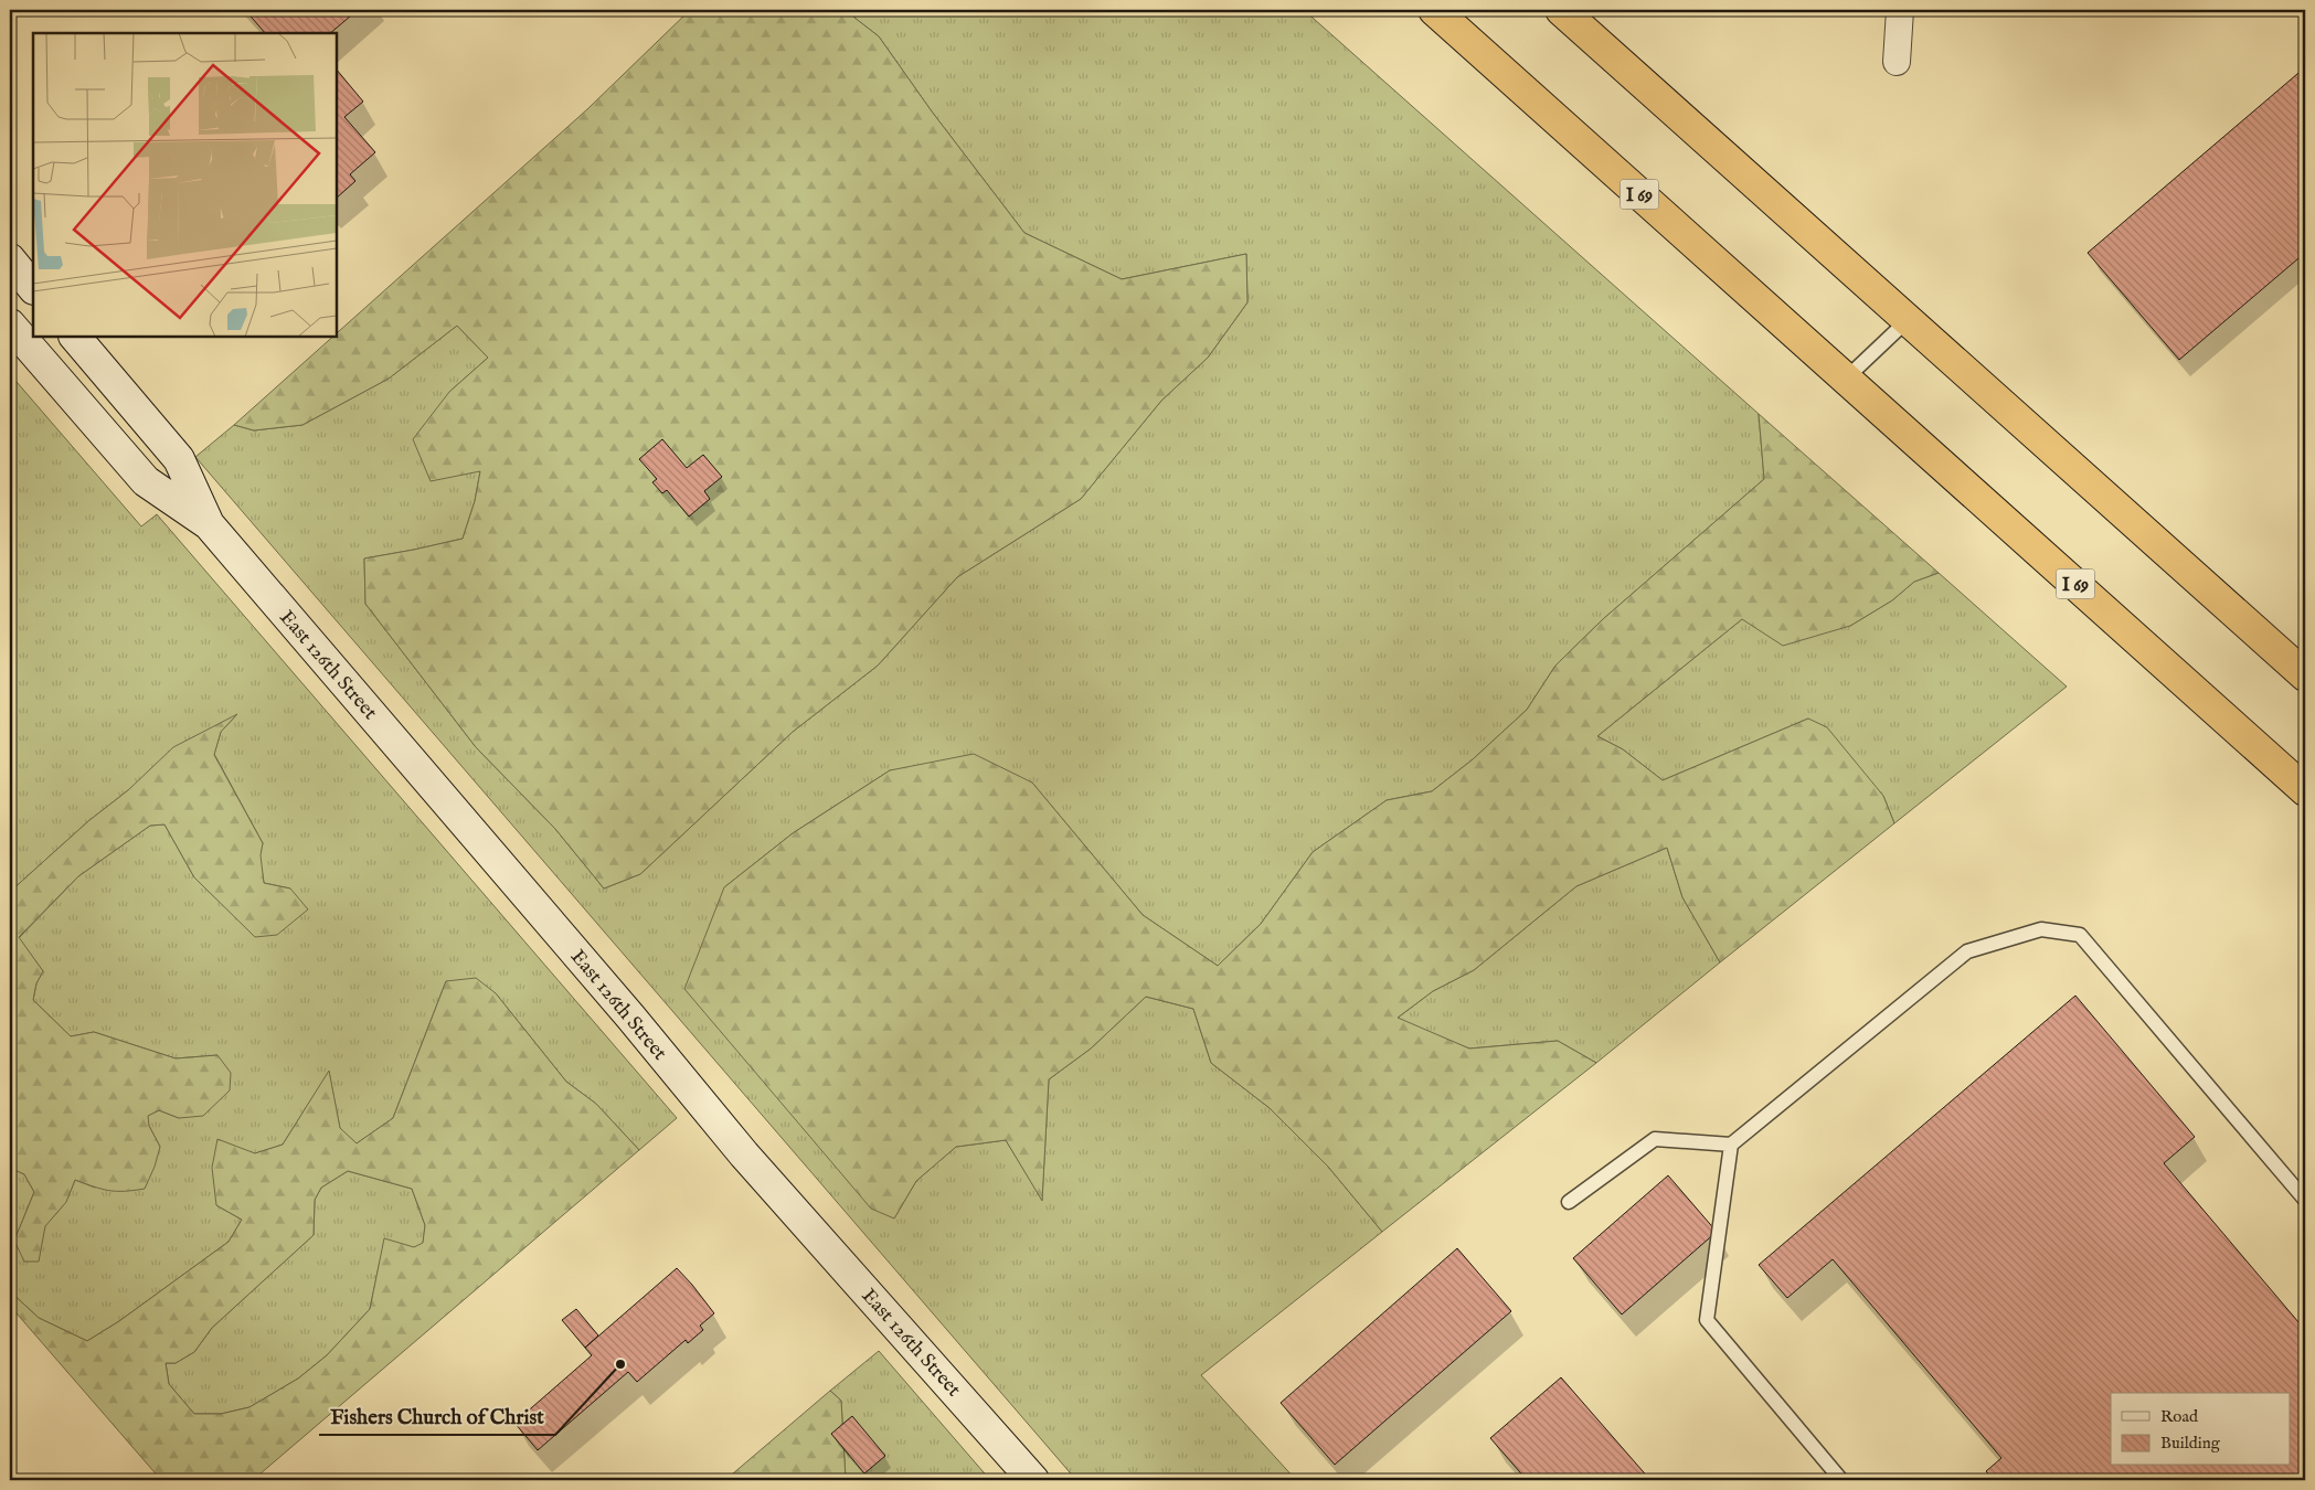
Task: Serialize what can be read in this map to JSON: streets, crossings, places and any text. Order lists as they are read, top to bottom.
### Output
{
  "streets": {
    "highway": ["I 69"],
    "main road": ["East 126th Street"]
  },
  "places": ["Fishers Church of Christ"],
  "legend": ["Road", "Building"]
}
